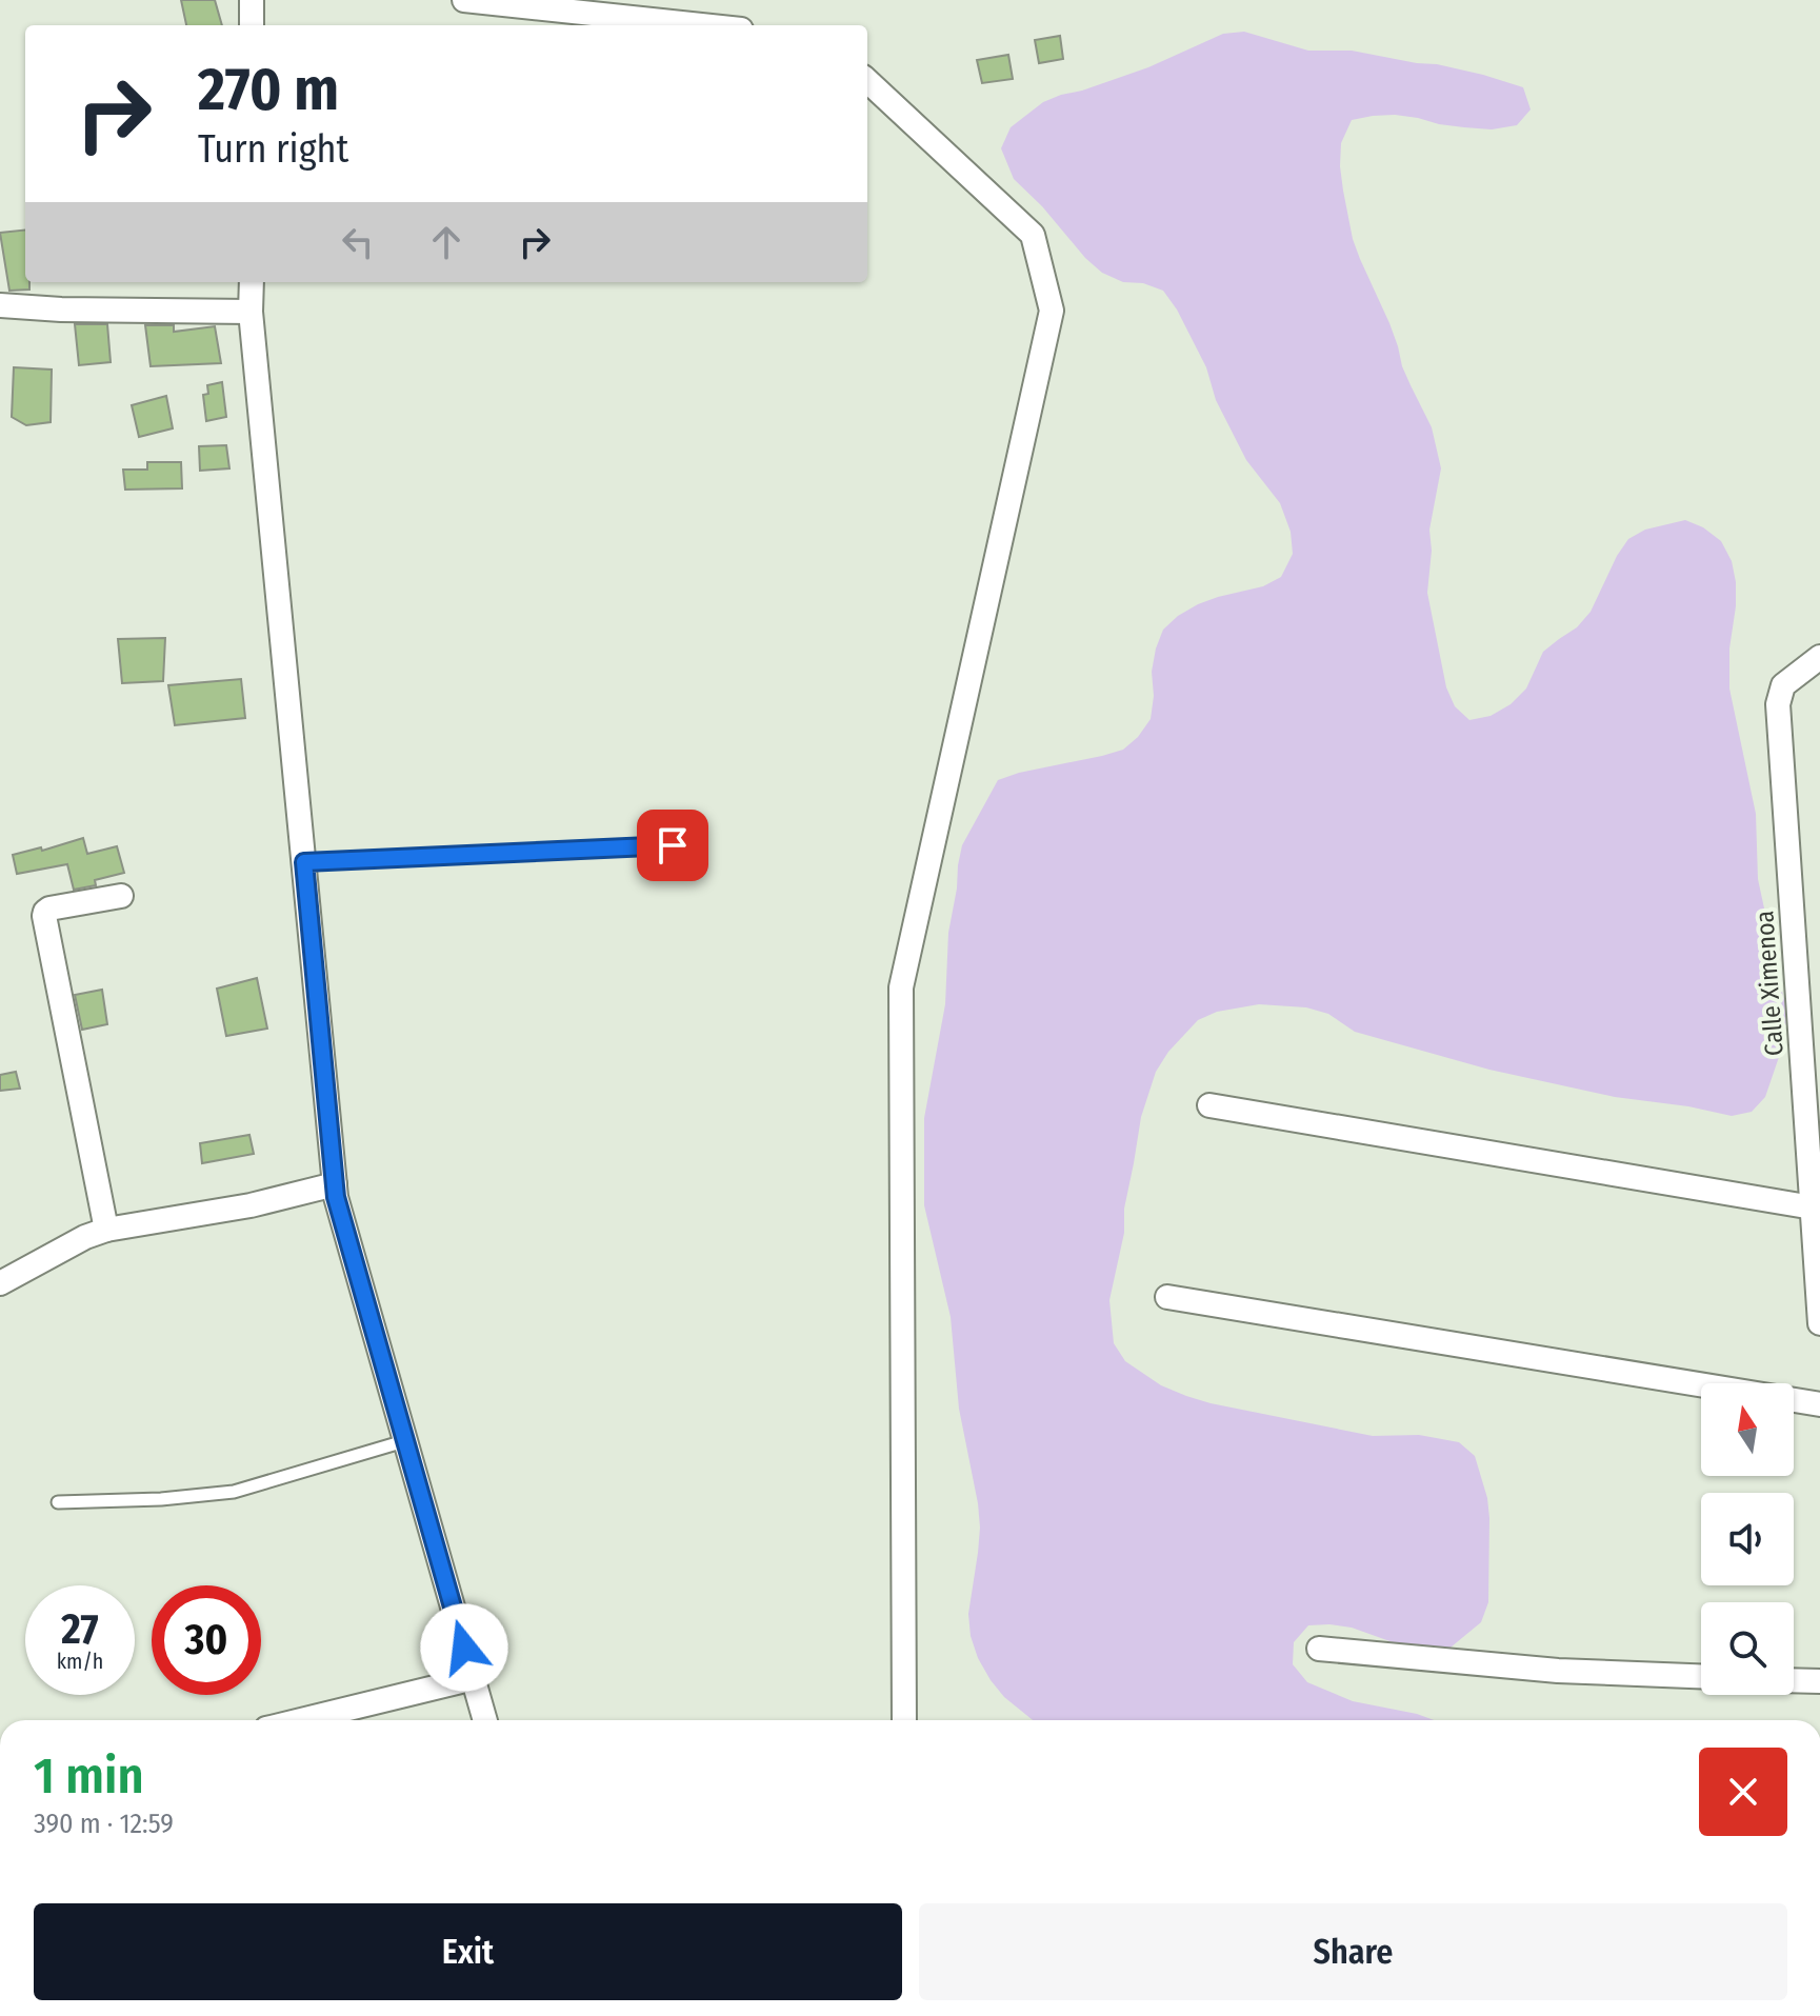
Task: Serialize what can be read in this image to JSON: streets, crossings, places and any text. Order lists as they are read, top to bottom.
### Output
{
  "streets": {
    "street": ["Calle Ximenoa"]
  },
  "north": "top",
  "page": {
    "turn": ["270 m", "Turn right"],
    "speed": "27 km/h",
    "limit": "30",
    "heading": ["1 min", "390 m · 12:59"],
    "buttons": ["Exit", "Share"]
  }
}
